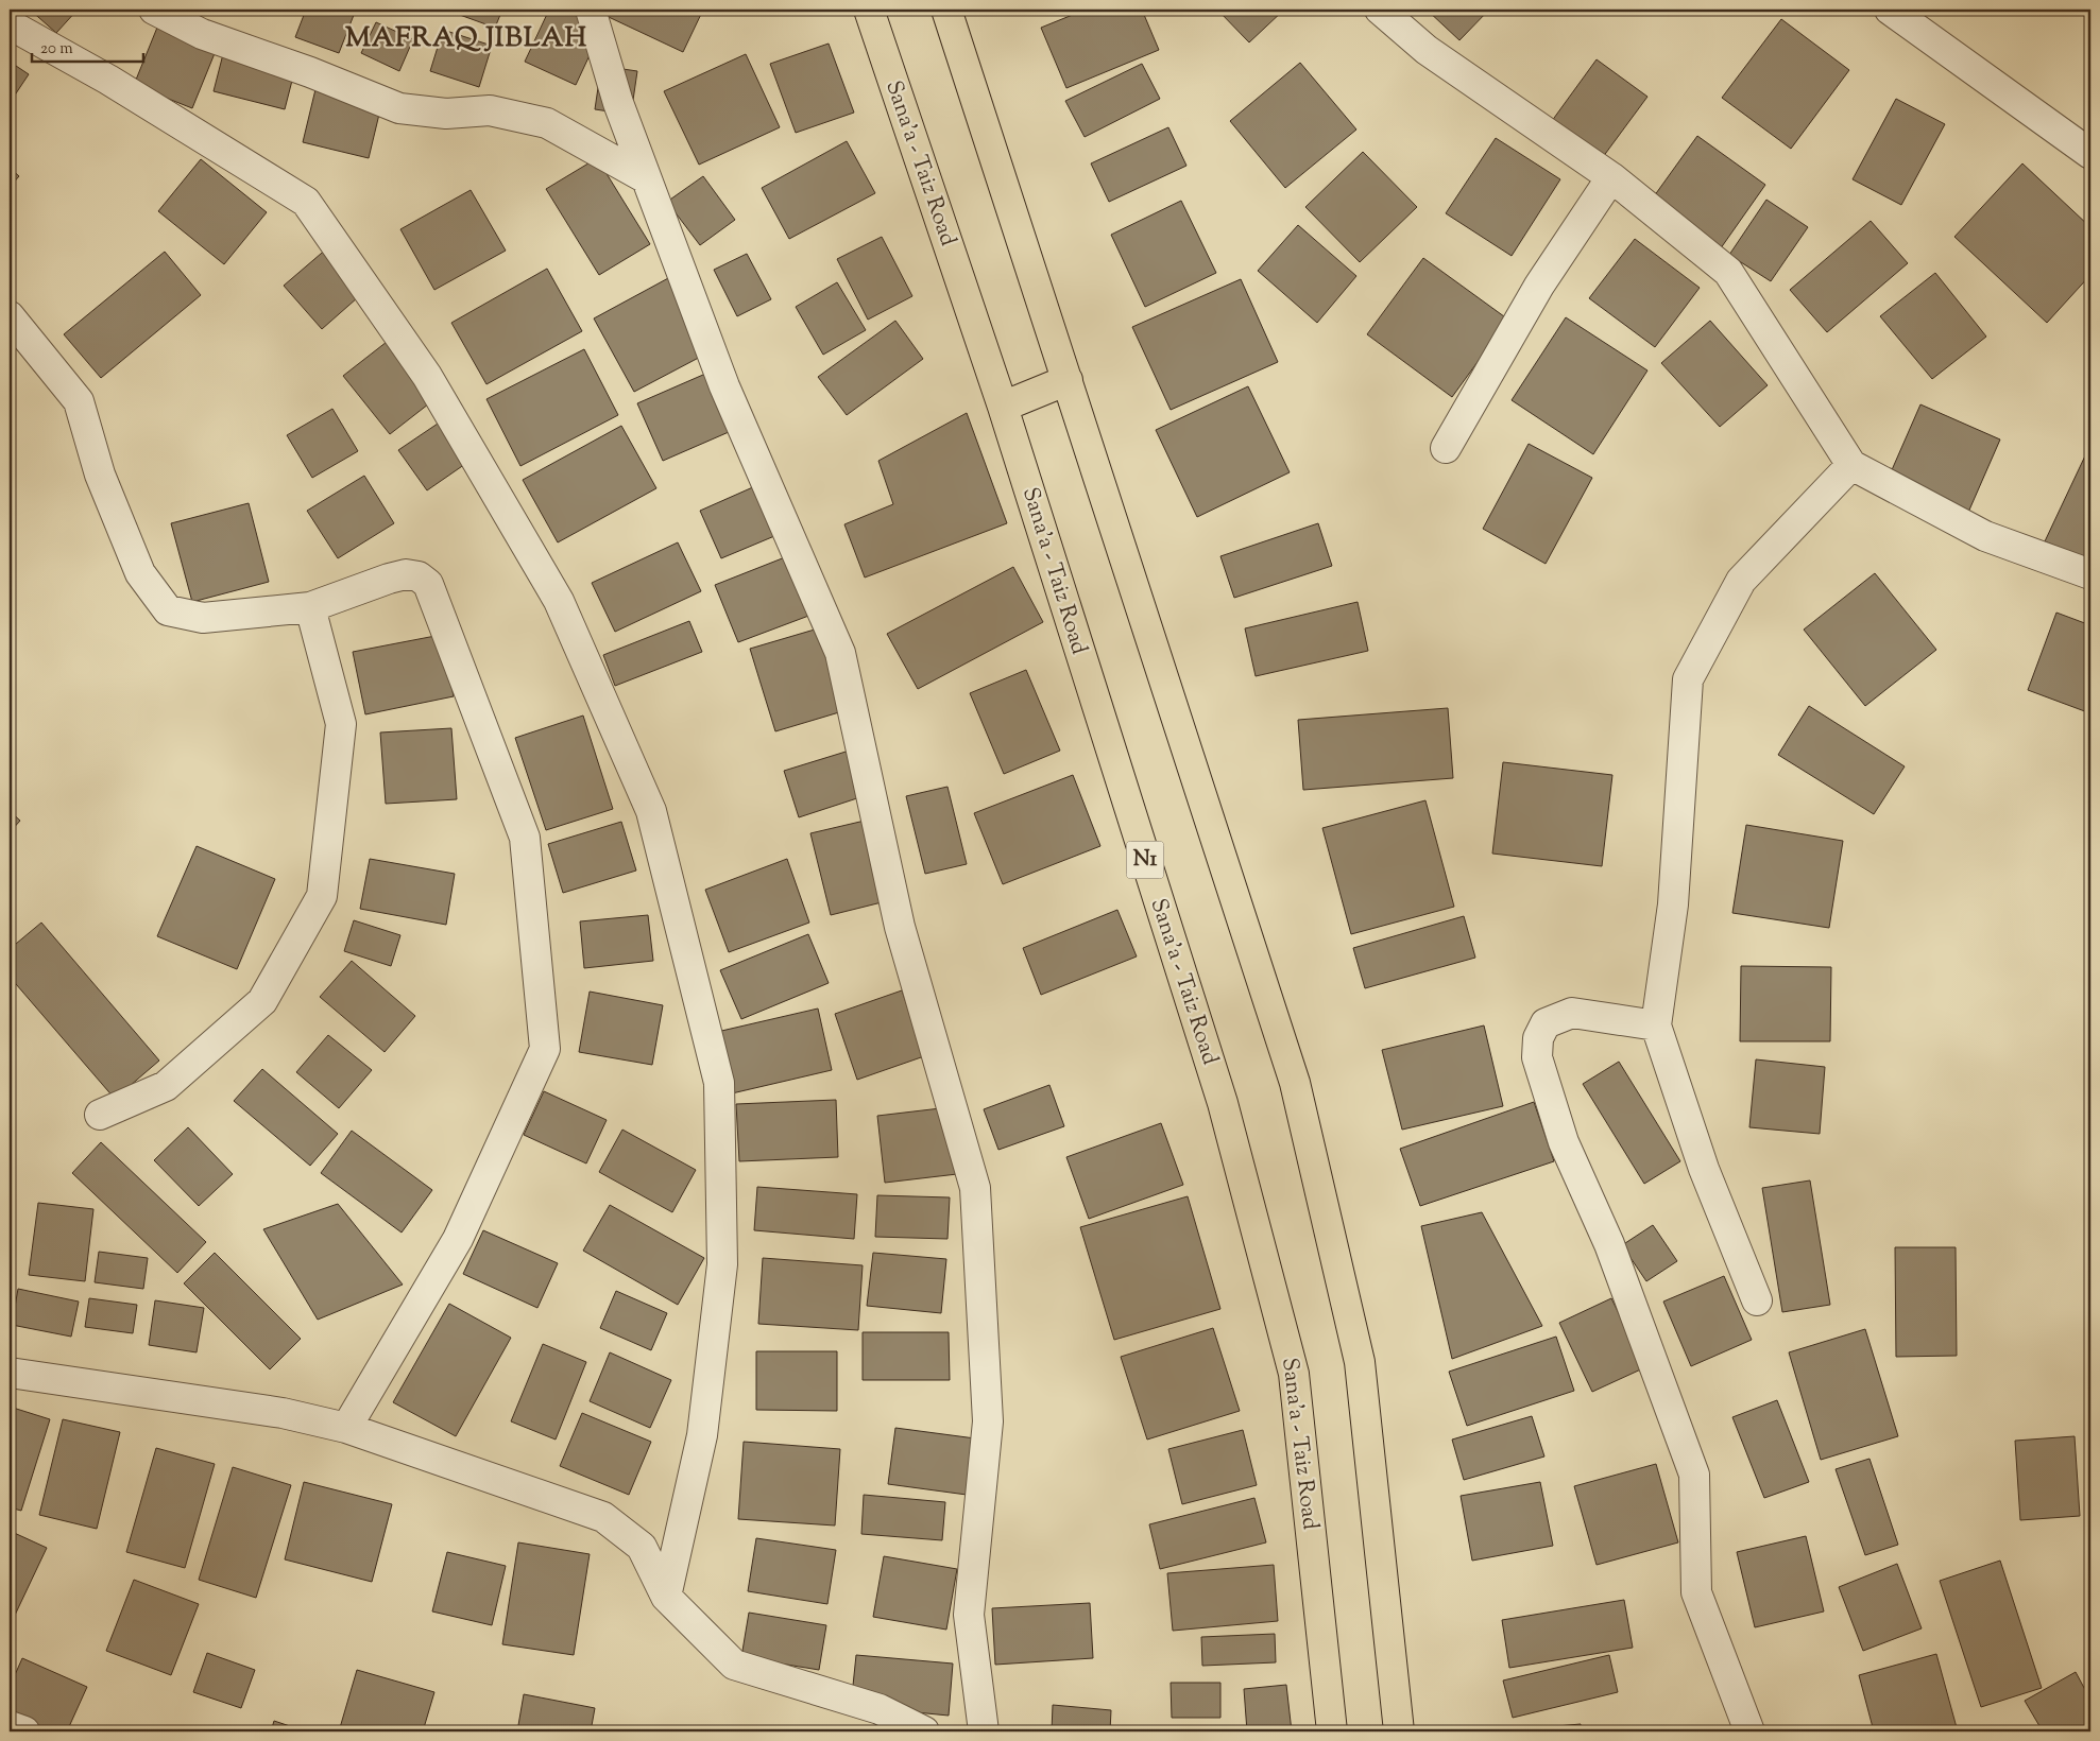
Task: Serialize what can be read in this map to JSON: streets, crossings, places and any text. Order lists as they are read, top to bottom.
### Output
{
  "streets": {
    "highway": ["Sana'a - Taiz Road", "N1"]
  },
  "districts": ["MAFRAQ JIBLAH"],
  "scale_bar": "20 m"
}
